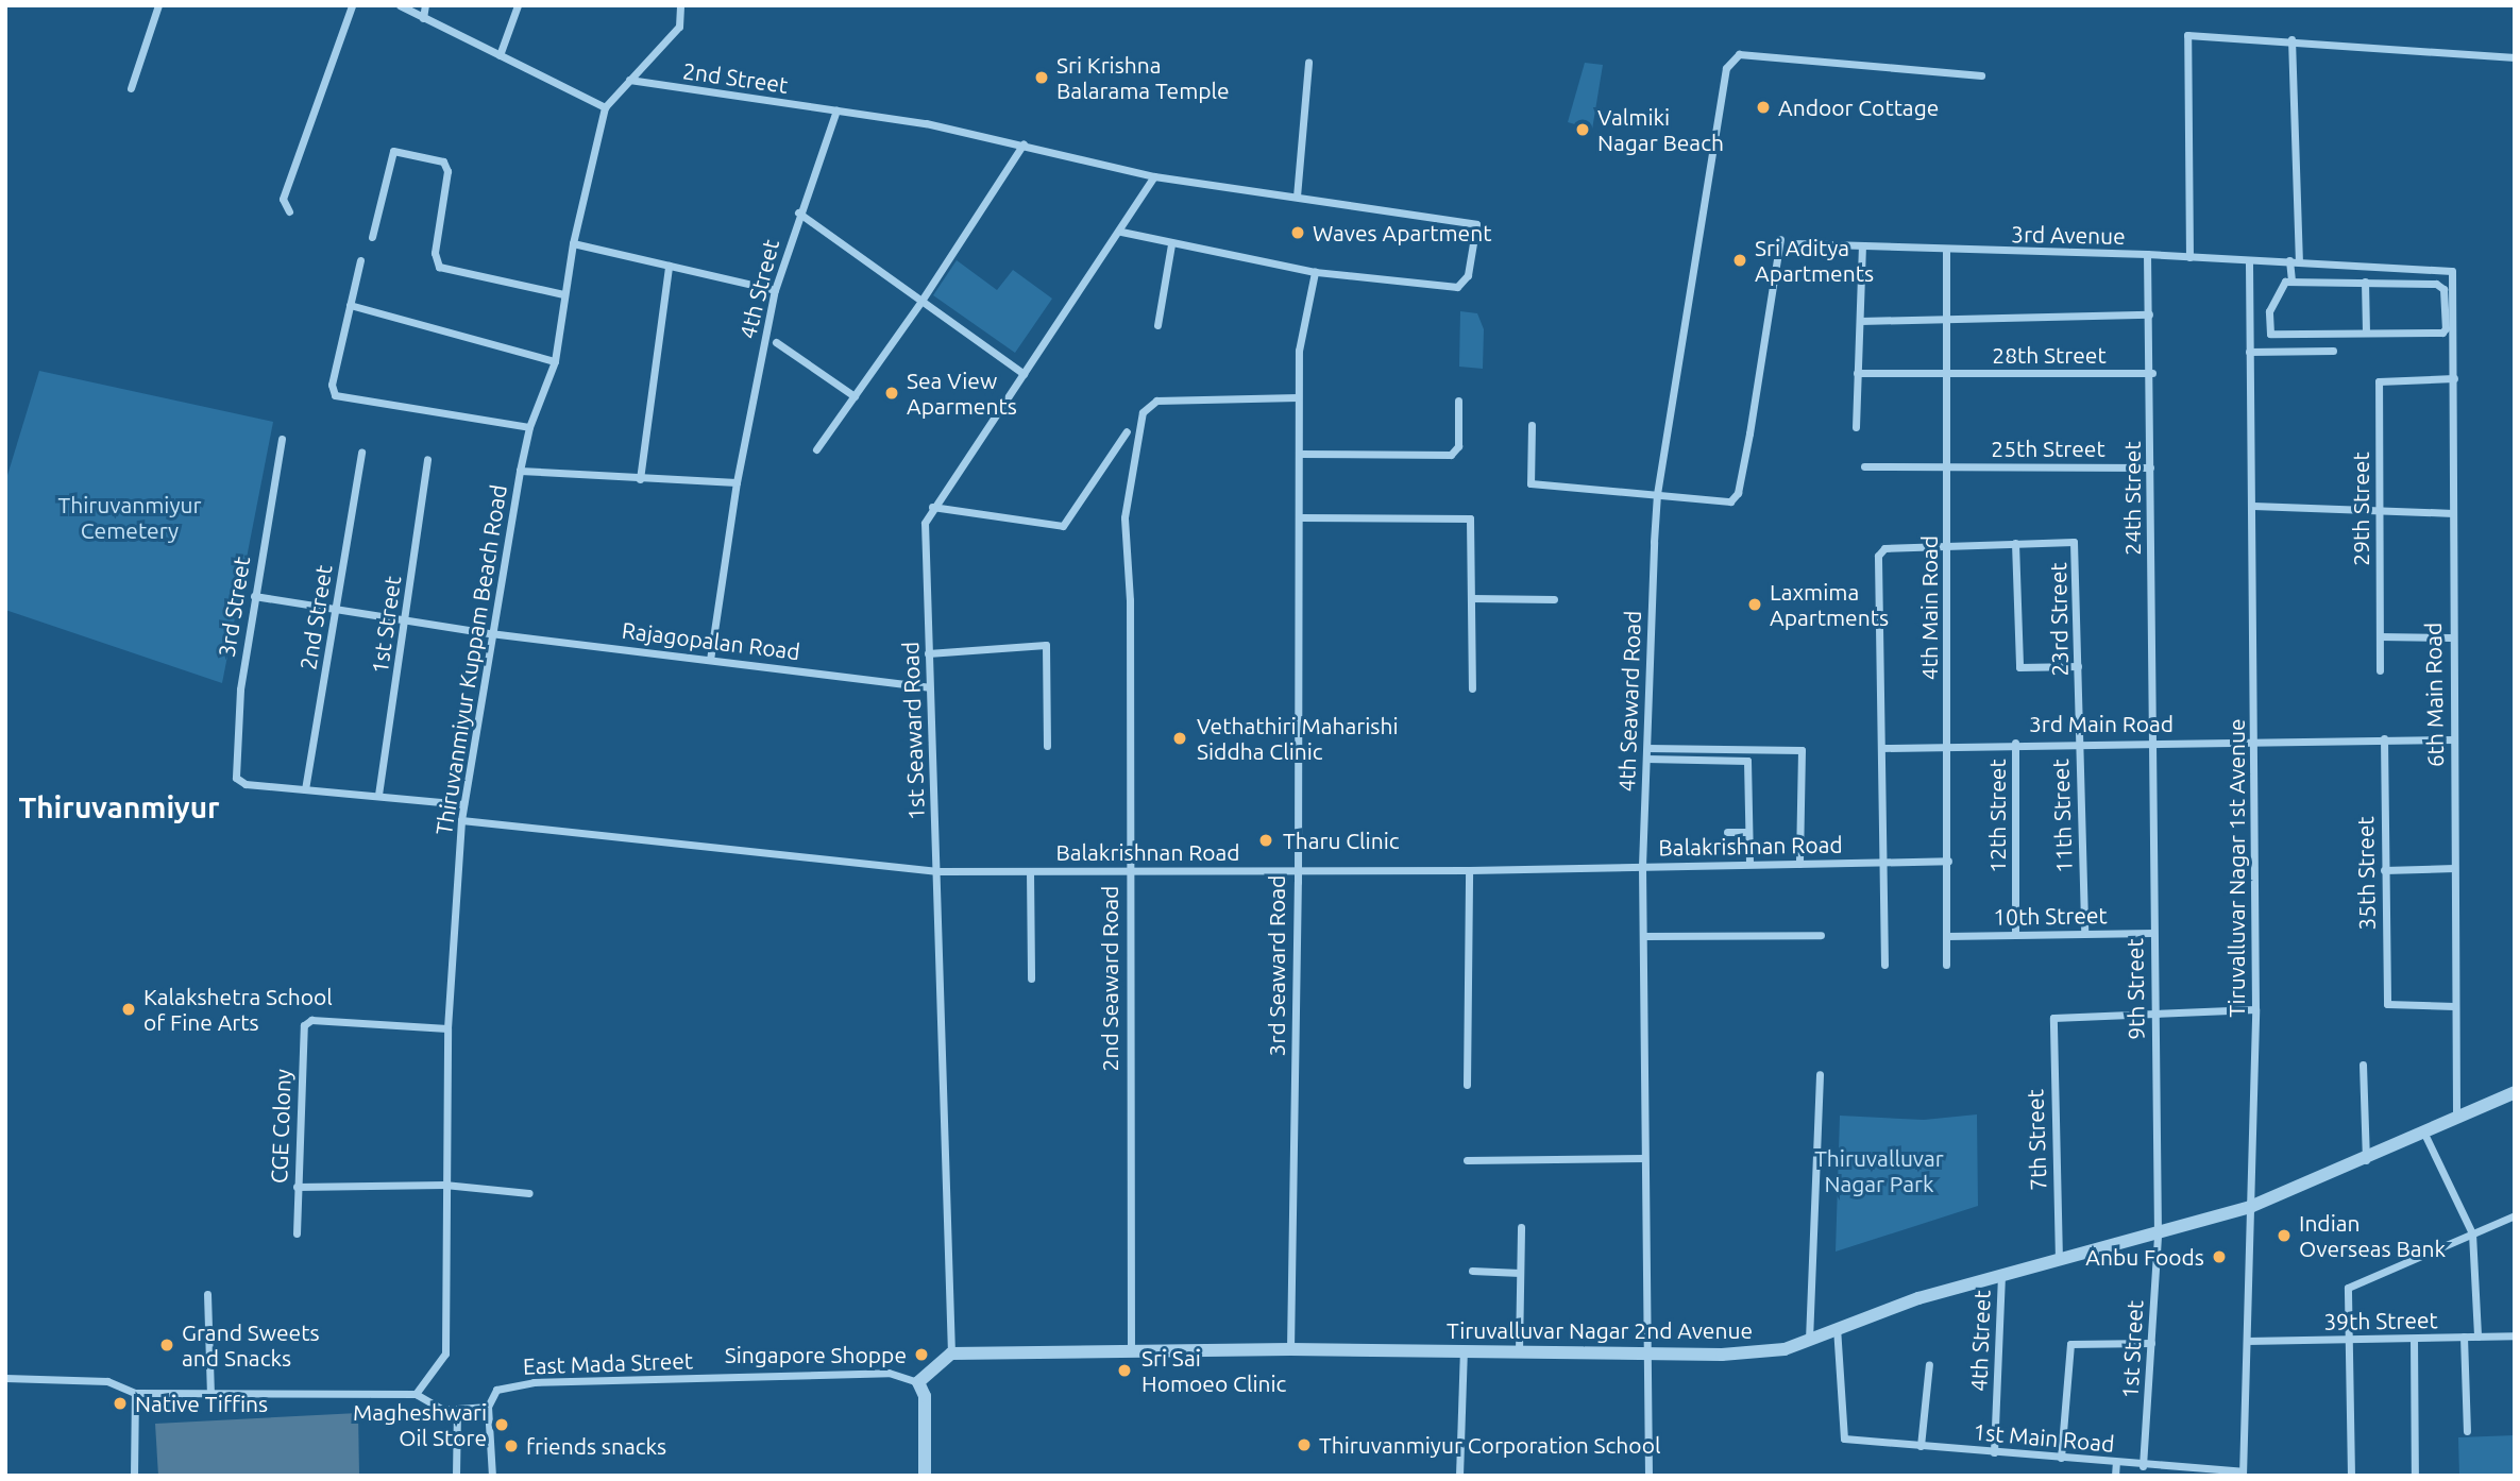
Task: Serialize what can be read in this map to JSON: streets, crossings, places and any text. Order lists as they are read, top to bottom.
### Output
{
  "streets": {
    "street": [
      "2nd Street",
      "3rd Avenue",
      "4th Street",
      "28th Street",
      "25th Street",
      "24th Street",
      "29th Street",
      "3rd Street",
      "4th Main Road",
      "23rd Street",
      "1st Street",
      "Rajagopalan Road",
      "Thiruvanmiyur Kuppam Beach Road",
      "6th Main Road",
      "4th Seaward Road",
      "3rd Main Road",
      "1st Seaward Road",
      "12th Street",
      "11th Street",
      "Balakrishnan Road",
      "Tiruvalluvar Nagar 1st Avenue",
      "35th Street",
      "10th Street",
      "3rd Seaward Road",
      "2nd Seaward Road",
      "9th Street",
      "CGE Colony",
      "7th Street",
      "39th Street",
      "Tiruvalluvar Nagar 2nd Avenue",
      "East Mada Street",
      "1st Main Road"
    ]
  },
  "crossings": [
    ["2nd Street", "4th Street"],
    ["2nd Street", "3rd Street"],
    ["2nd Street", "Rajagopalan Road"],
    ["2nd Street", "Thiruvanmiyur Kuppam Beach Road"],
    ["2nd Street", "1st Seaward Road"],
    ["2nd Street", "3rd Seaward Road"],
    ["3rd Avenue", "24th Street"],
    ["3rd Avenue", "4th Main Road"],
    ["3rd Avenue", "Tiruvalluvar Nagar 1st Avenue"],
    ["4th Street", "Rajagopalan Road"],
    ["4th Street", "Tiruvalluvar Nagar 2nd Avenue"],
    ["4th Street", "1st Main Road"],
    ["28th Street", "24th Street"],
    ["28th Street", "4th Main Road"],
    ["25th Street", "24th Street"],
    ["25th Street", "4th Main Road"],
    ["24th Street", "3rd Main Road"],
    ["24th Street", "9th Street"],
    ["29th Street", "6th Main Road"],
    ["3rd Street", "Rajagopalan Road"],
    ["4th Main Road", "3rd Main Road"],
    ["4th Main Road", "Balakrishnan Road"],
    ["4th Main Road", "10th Street"],
    ["23rd Street", "3rd Main Road"],
    ["23rd Street", "11th Street"],
    ["1st Street", "Rajagopalan Road"],
    ["1st Street", "9th Street"],
    ["1st Street", "Tiruvalluvar Nagar 2nd Avenue"],
    ["1st Street", "1st Main Road"],
    ["Rajagopalan Road", "Thiruvanmiyur Kuppam Beach Road"],
    ["Rajagopalan Road", "1st Seaward Road"],
    ["Thiruvanmiyur Kuppam Beach Road", "Balakrishnan Road"],
    ["Thiruvanmiyur Kuppam Beach Road", "CGE Colony"],
    ["6th Main Road", "3rd Main Road"],
    ["6th Main Road", "35th Street"],
    ["6th Main Road", "Tiruvalluvar Nagar 2nd Avenue"],
    ["4th Seaward Road", "Balakrishnan Road"],
    ["4th Seaward Road", "Tiruvalluvar Nagar 2nd Avenue"],
    ["3rd Main Road", "12th Street"],
    ["3rd Main Road", "11th Street"],
    ["3rd Main Road", "Tiruvalluvar Nagar 1st Avenue"],
    ["3rd Main Road", "35th Street"],
    ["3rd Main Road", "9th Street"],
    ["1st Seaward Road", "Balakrishnan Road"],
    ["1st Seaward Road", "Tiruvalluvar Nagar 2nd Avenue"],
    ["12th Street", "10th Street"],
    ["11th Street", "10th Street"],
    ["Balakrishnan Road", "3rd Seaward Road"],
    ["Balakrishnan Road", "2nd Seaward Road"],
    ["Tiruvalluvar Nagar 1st Avenue", "39th Street"],
    ["Tiruvalluvar Nagar 1st Avenue", "Tiruvalluvar Nagar 2nd Avenue"],
    ["Tiruvalluvar Nagar 1st Avenue", "1st Main Road"],
    ["10th Street", "9th Street"],
    ["3rd Seaward Road", "2nd Seaward Road"],
    ["3rd Seaward Road", "Tiruvalluvar Nagar 2nd Avenue"],
    ["2nd Seaward Road", "Tiruvalluvar Nagar 2nd Avenue"],
    ["9th Street", "7th Street"],
    ["9th Street", "Tiruvalluvar Nagar 2nd Avenue"],
    ["7th Street", "Tiruvalluvar Nagar 2nd Avenue"],
    ["Tiruvalluvar Nagar 2nd Avenue", "1st Main Road"]
  ],
  "districts": ["Thiruvanmiyur"],
  "parks": ["Thiruvanmiyur Cemetery", "Thiruvalluvar Nagar Park"],
  "places": [
    "Sri Krishna Balarama Temple",
    "Andoor Cottage",
    "Valmiki Nagar Beach",
    "Waves Apartment",
    "Sri Aditya Apartments",
    "Sea View Aparments",
    "Laxmima Apartments",
    "Vethathiri Maharishi Siddha Clinic",
    "Tharu Clinic",
    "Kalakshetra School of Fine Arts",
    "Indian Overseas Bank",
    "Anbu Foods",
    "Grand Sweets and Snacks",
    "Singapore Shoppe",
    "Sri Sai Homoeo Clinic",
    "Native Tiffins",
    "Magheshwari Oil Store",
    "Thiruvanmiyur Corporation School",
    "friends snacks"
  ]
}
